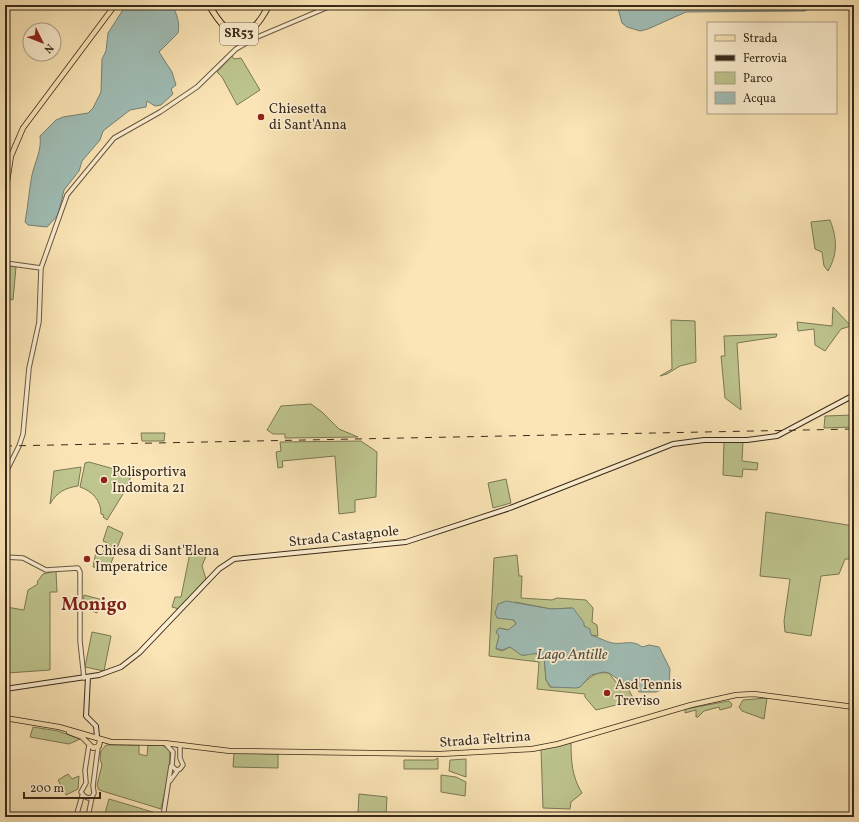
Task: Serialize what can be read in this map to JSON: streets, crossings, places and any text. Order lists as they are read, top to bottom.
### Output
{
  "streets": {
    "highway": ["SR53"],
    "main road": ["Strada Castagnole", "Strada Feltrina"]
  },
  "districts": ["Monigo"],
  "water": ["Lago Antille"],
  "places": [
    "Chiesetta di Sant'Anna",
    "Polisportiva Indomita 21",
    "Chiesa di Sant'Elena Imperatrice",
    "Asd Tennis Treviso"
  ],
  "legend": [
    "Strada",
    "Ferrovia",
    "Parco",
    "Acqua"
  ],
  "scale_bar": "200 m",
  "north": "bottom right"
}
